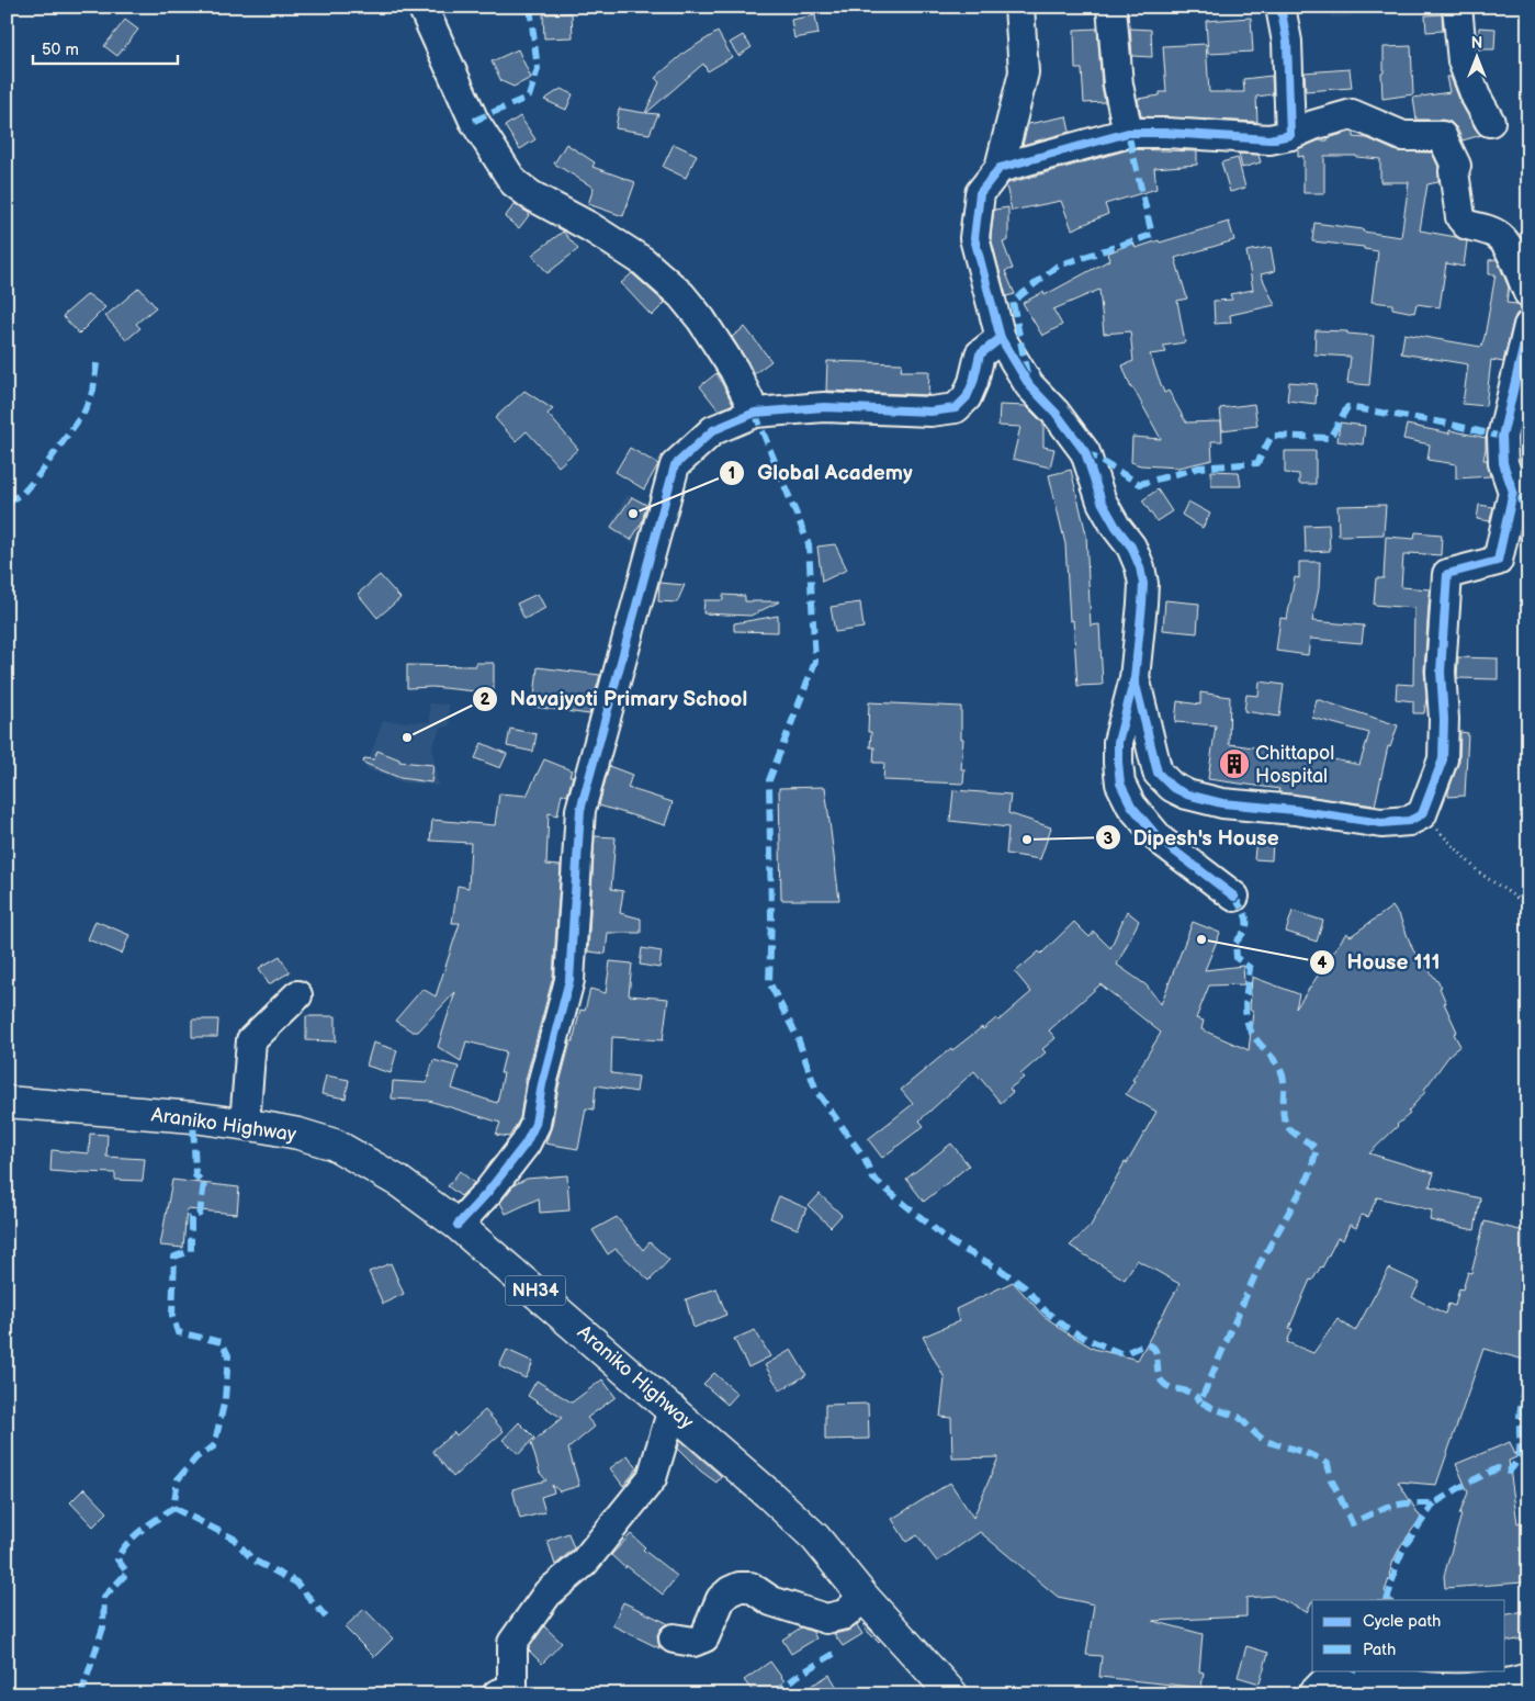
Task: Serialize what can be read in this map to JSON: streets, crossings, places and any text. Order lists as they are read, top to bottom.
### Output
{
  "streets": {
    "highway": ["Araniko Highway", "NH34"]
  },
  "places": {
    "other": [
      "Global Academy",
      "Navajyoti Primary School",
      "Dipesh's House",
      "House 111"
    ],
    "building": ["Chittapol Hospital"]
  },
  "legend": ["Cycle path", "Path"],
  "scale_bar": "50 m",
  "north": "top"
}
